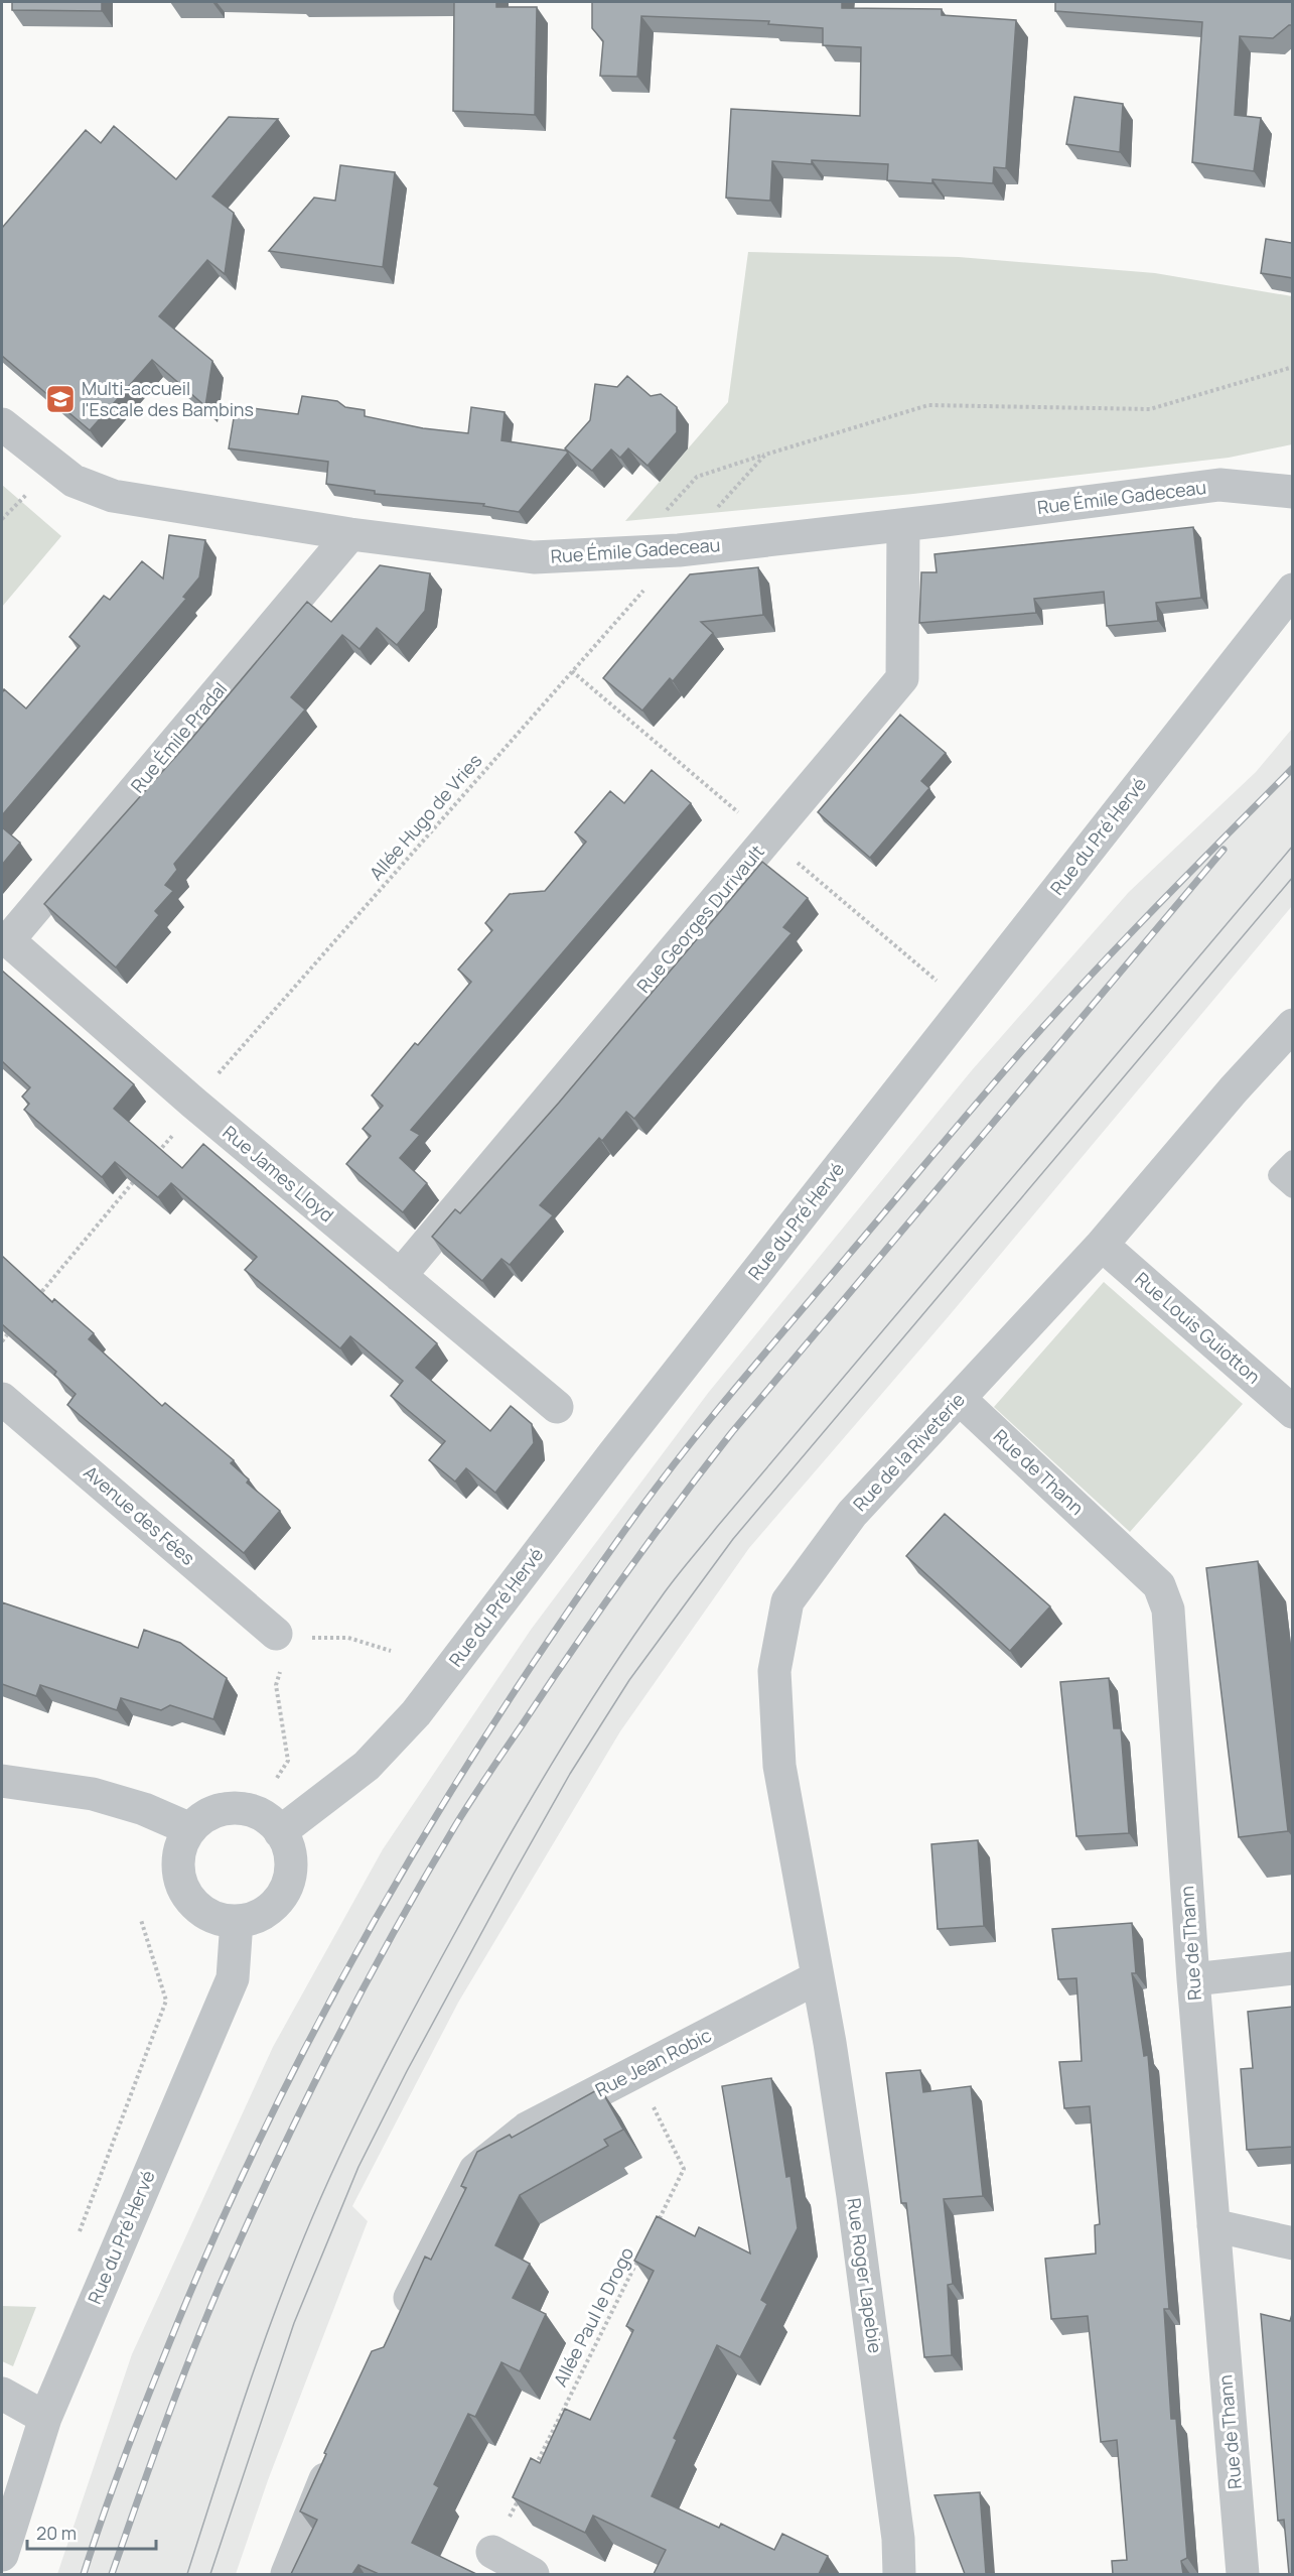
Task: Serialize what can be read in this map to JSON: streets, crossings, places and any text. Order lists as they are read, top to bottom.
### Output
{
  "streets": {
    "street": [
      "Rue Émile Gadeceau",
      "Rue Émile Pradal",
      "Rue du Pré Hervé",
      "Rue Georges Durivault",
      "Rue James Lloyd",
      "Rue Louis Guiotton",
      "Rue de la Riveterie",
      "Rue de Thann",
      "Avenue des Fées",
      "Rue Jean Robic",
      "Rue Roger Lapebie"
    ],
    "path": ["Allée Hugo de Vries", "Allée Paul le Drogo"]
  },
  "crossings": [
    ["Rue Émile Gadeceau", "Rue Émile Pradal"],
    ["Rue Émile Gadeceau", "Allée Hugo de Vries"],
    ["Rue Émile Gadeceau", "Rue Georges Durivault"],
    ["Rue Émile Pradal", "Rue James Lloyd"],
    ["Allée Hugo de Vries", "Rue James Lloyd"],
    ["Rue Georges Durivault", "Rue James Lloyd"],
    ["Rue Louis Guiotton", "Rue de la Riveterie"],
    ["Rue de la Riveterie", "Rue de Thann"],
    ["Rue de la Riveterie", "Rue Jean Robic"],
    ["Rue de la Riveterie", "Rue Roger Lapebie"],
    ["Rue Jean Robic", "Rue Roger Lapebie"],
    ["Rue Jean Robic", "Allée Paul le Drogo"]
  ],
  "places": {
    "school or university": ["Multi-accueil l'Escale des Bambins"]
  },
  "scale_bar": "20 m"
}
